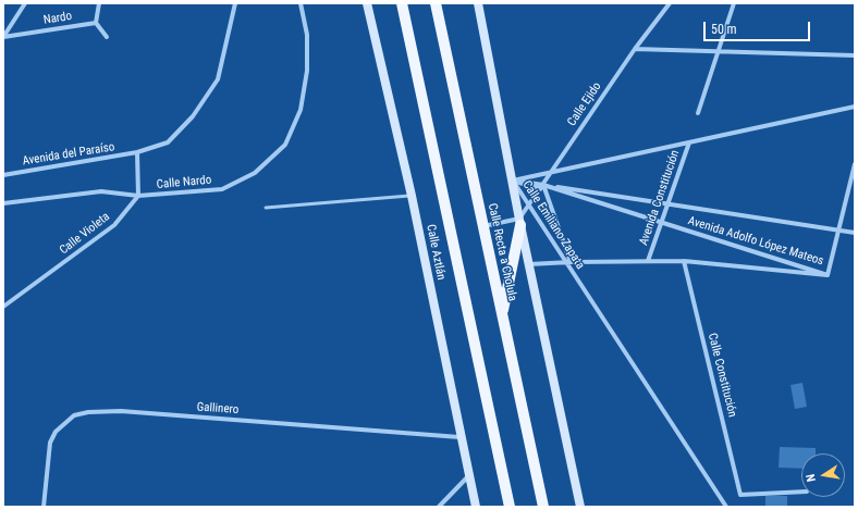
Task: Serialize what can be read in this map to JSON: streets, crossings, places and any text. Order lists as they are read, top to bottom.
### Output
{
  "streets": {
    "main road": ["Calle Aztlán", "Calle Recta a Cholula"],
    "street": [
      "Nardo",
      "Calle Ejido",
      "Avenida del Paraíso",
      "Calle Nardo",
      "Avenida Constitución",
      "Calle Emiliano Zapata",
      "Calle Violeta",
      "Avenida Adolfo López Mateos",
      "Calle Constitución",
      "Gallinero"
    ]
  },
  "crossings": [
    ["Calle Ejido", "Calle Emiliano Zapata"],
    ["Calle Ejido", "Avenida Adolfo López Mateos"],
    ["Calle Ejido", "Calle Recta a Cholula"],
    ["Calle Nardo", "Calle Violeta"],
    ["Avenida Constitución", "Calle Emiliano Zapata"],
    ["Avenida Constitución", "Avenida Adolfo López Mateos"],
    ["Calle Emiliano Zapata", "Avenida Adolfo López Mateos"],
    ["Calle Emiliano Zapata", "Calle Recta a Cholula"],
    ["Avenida Adolfo López Mateos", "Calle Recta a Cholula"],
    ["Avenida Adolfo López Mateos", "Calle Constitución"],
    ["Calle Aztlán", "Gallinero"]
  ],
  "scale_bar": "50 m",
  "north": "left"
}
